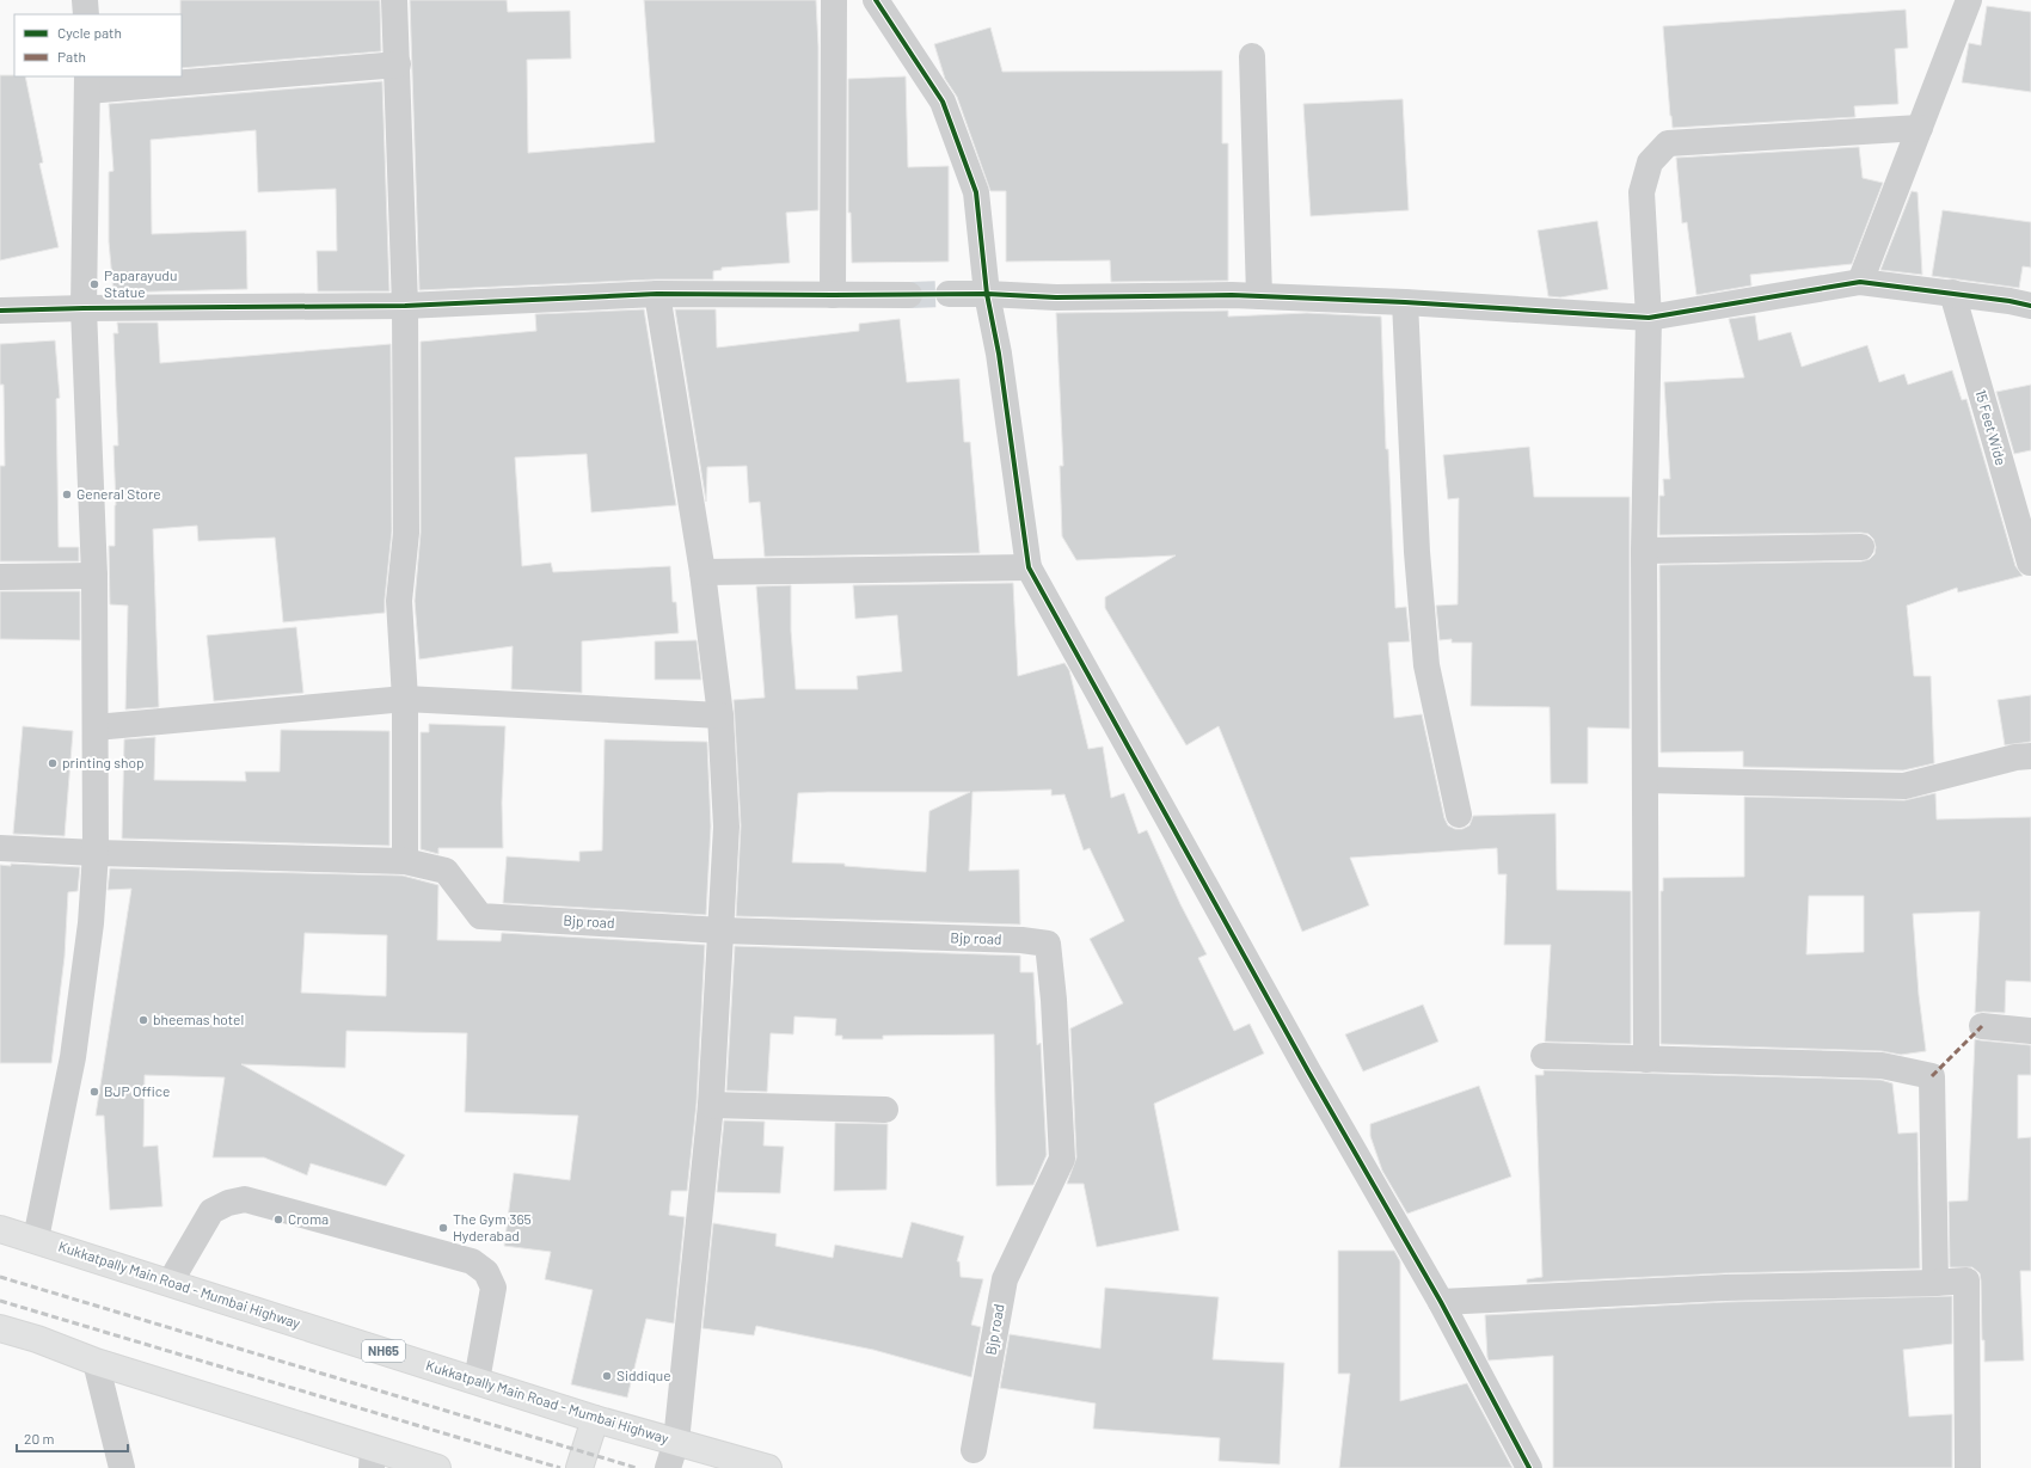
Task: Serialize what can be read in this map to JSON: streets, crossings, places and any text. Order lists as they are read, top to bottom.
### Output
{
  "streets": {
    "highway": ["Kukkatpally Main Road - Mumbai Highway", "NH65"],
    "street": ["15 Feet Wide", "Bjp road"]
  },
  "places": [
    "Paparayudu Statue",
    "General Store",
    "printing shop",
    "bheemas hotel",
    "BJP Office",
    "Croma",
    "The Gym 365 Hyderabad",
    "Siddique"
  ],
  "legend": ["Cycle path", "Path"],
  "scale_bar": "20 m"
}
